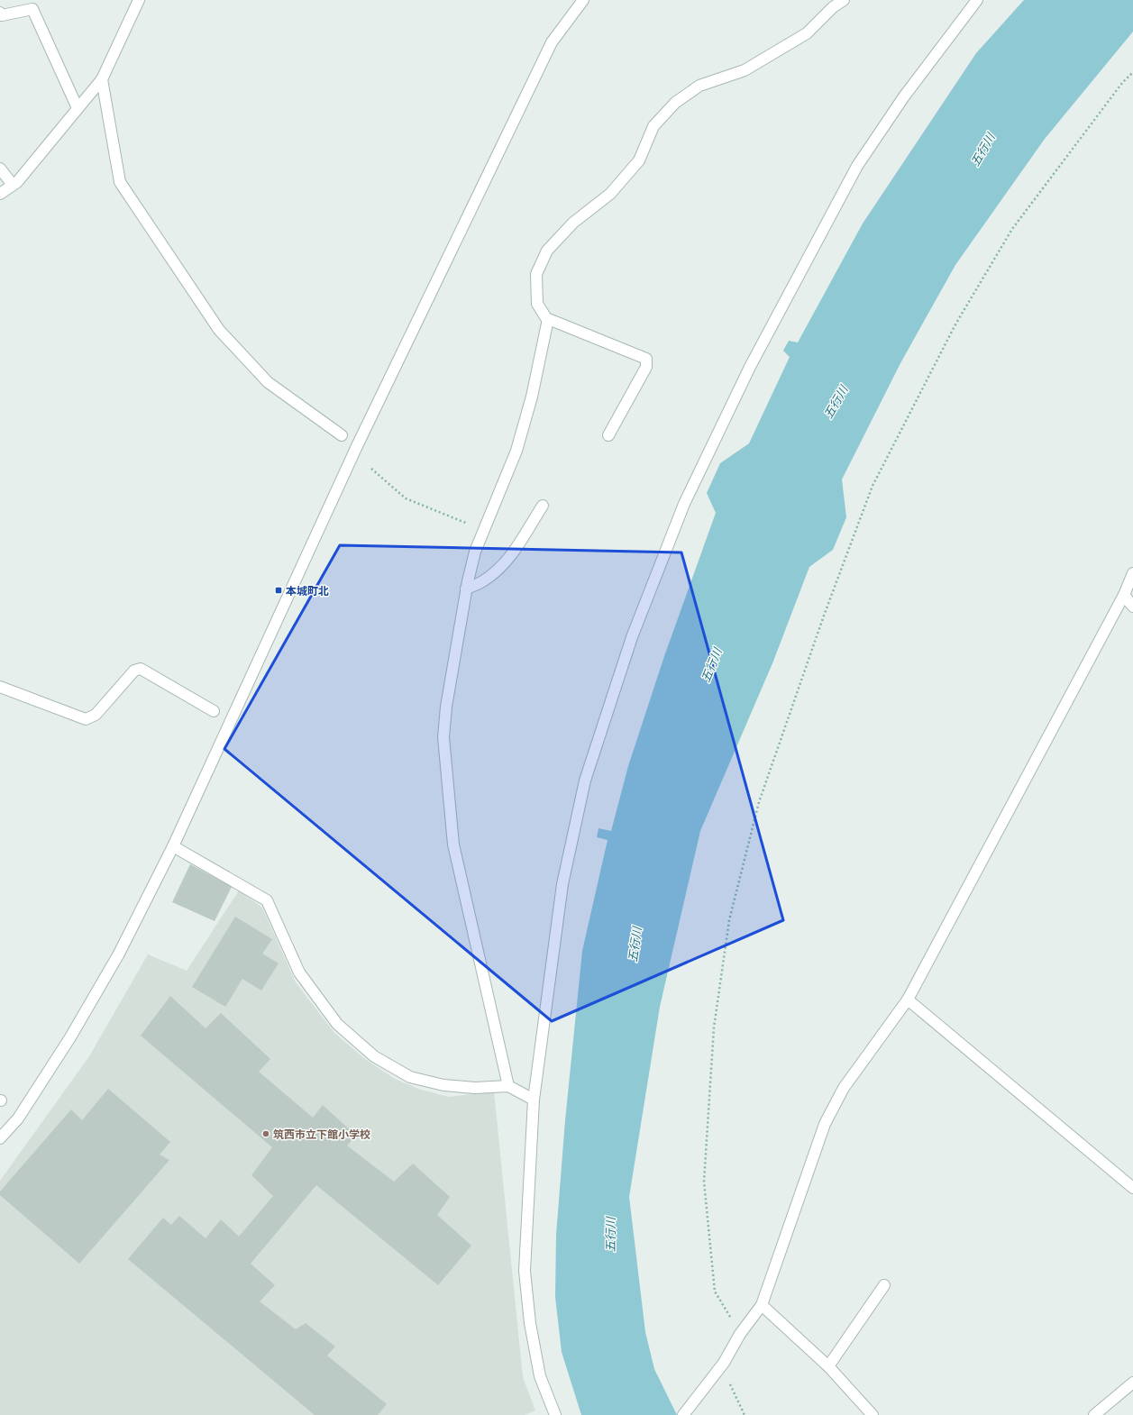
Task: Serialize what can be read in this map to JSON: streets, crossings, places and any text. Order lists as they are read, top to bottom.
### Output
{
  "water": ["五行川"],
  "places": {
    "transit": ["本城町北"],
    "other": ["筑西市立下館小学校"]
  }
}
